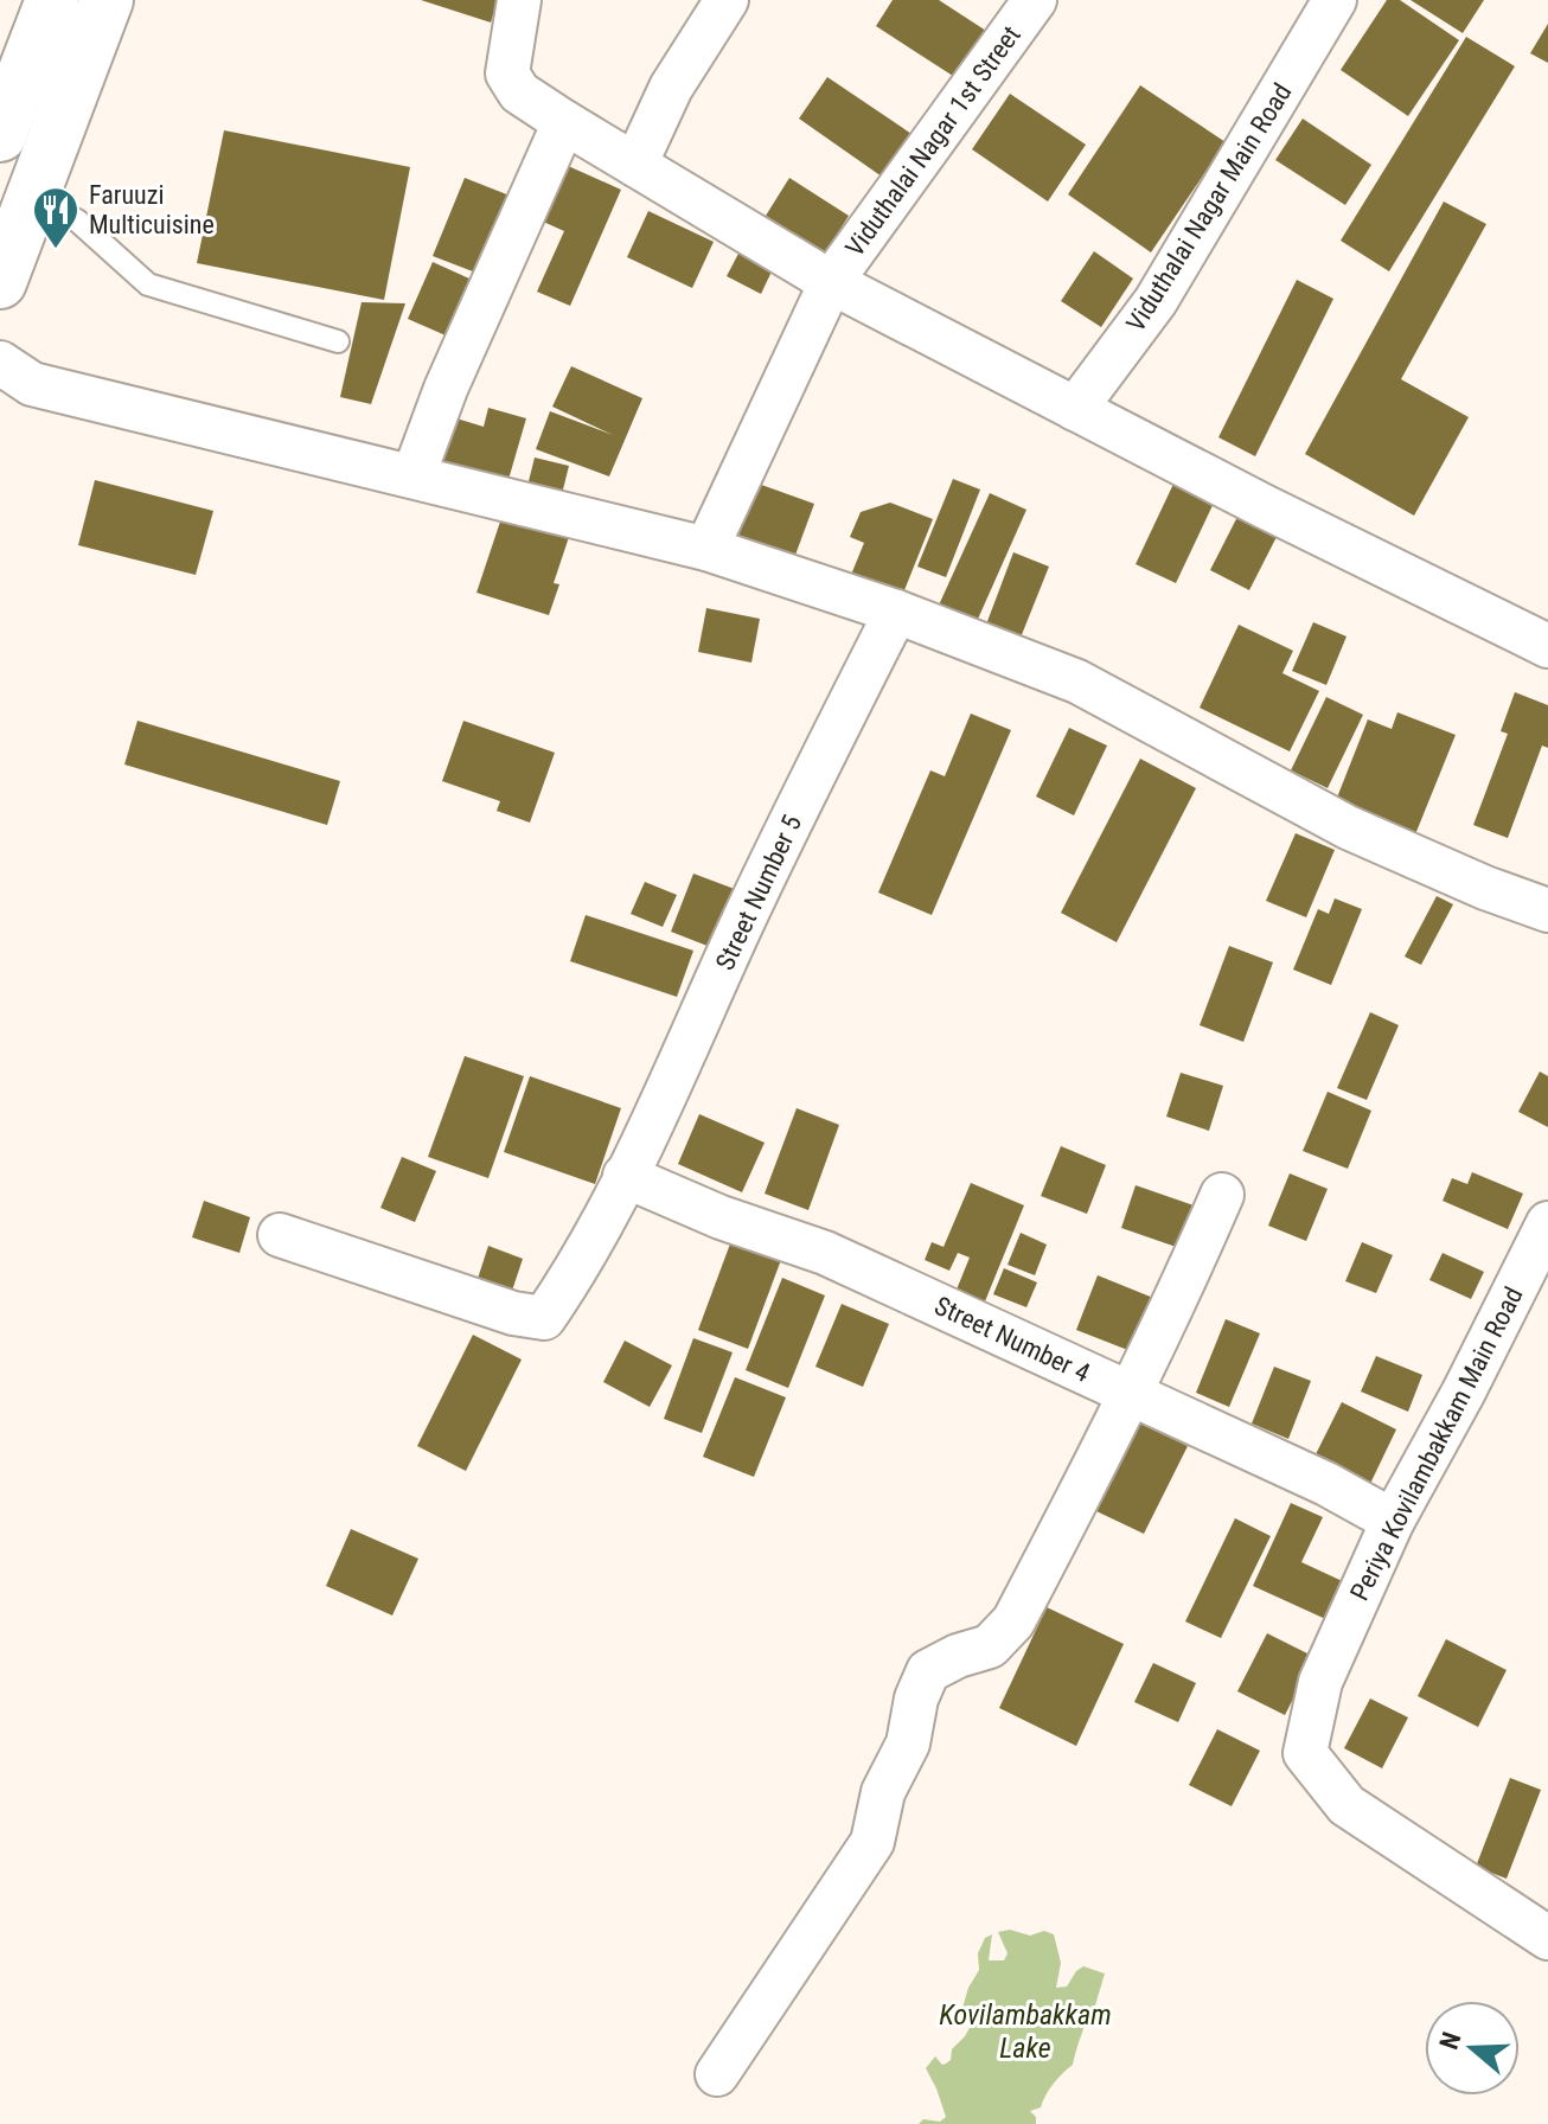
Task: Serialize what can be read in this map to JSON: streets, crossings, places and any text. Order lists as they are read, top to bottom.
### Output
{
  "streets": {
    "street": [
      "Viduthalai Nagar 1st Street",
      "Viduthalai Nagar Main Road",
      "Street Number 5",
      "Street Number 4",
      "Periya Kovilambakkam Main Road"
    ]
  },
  "crossings": [
    ["Street Number 5", "Street Number 4"],
    ["Street Number 4", "Periya Kovilambakkam Main Road"]
  ],
  "water": ["Kovilambakkam Lake"],
  "places": {
    "restaurant": ["Faruuzi Multicuisine"]
  },
  "north": "left"
}
